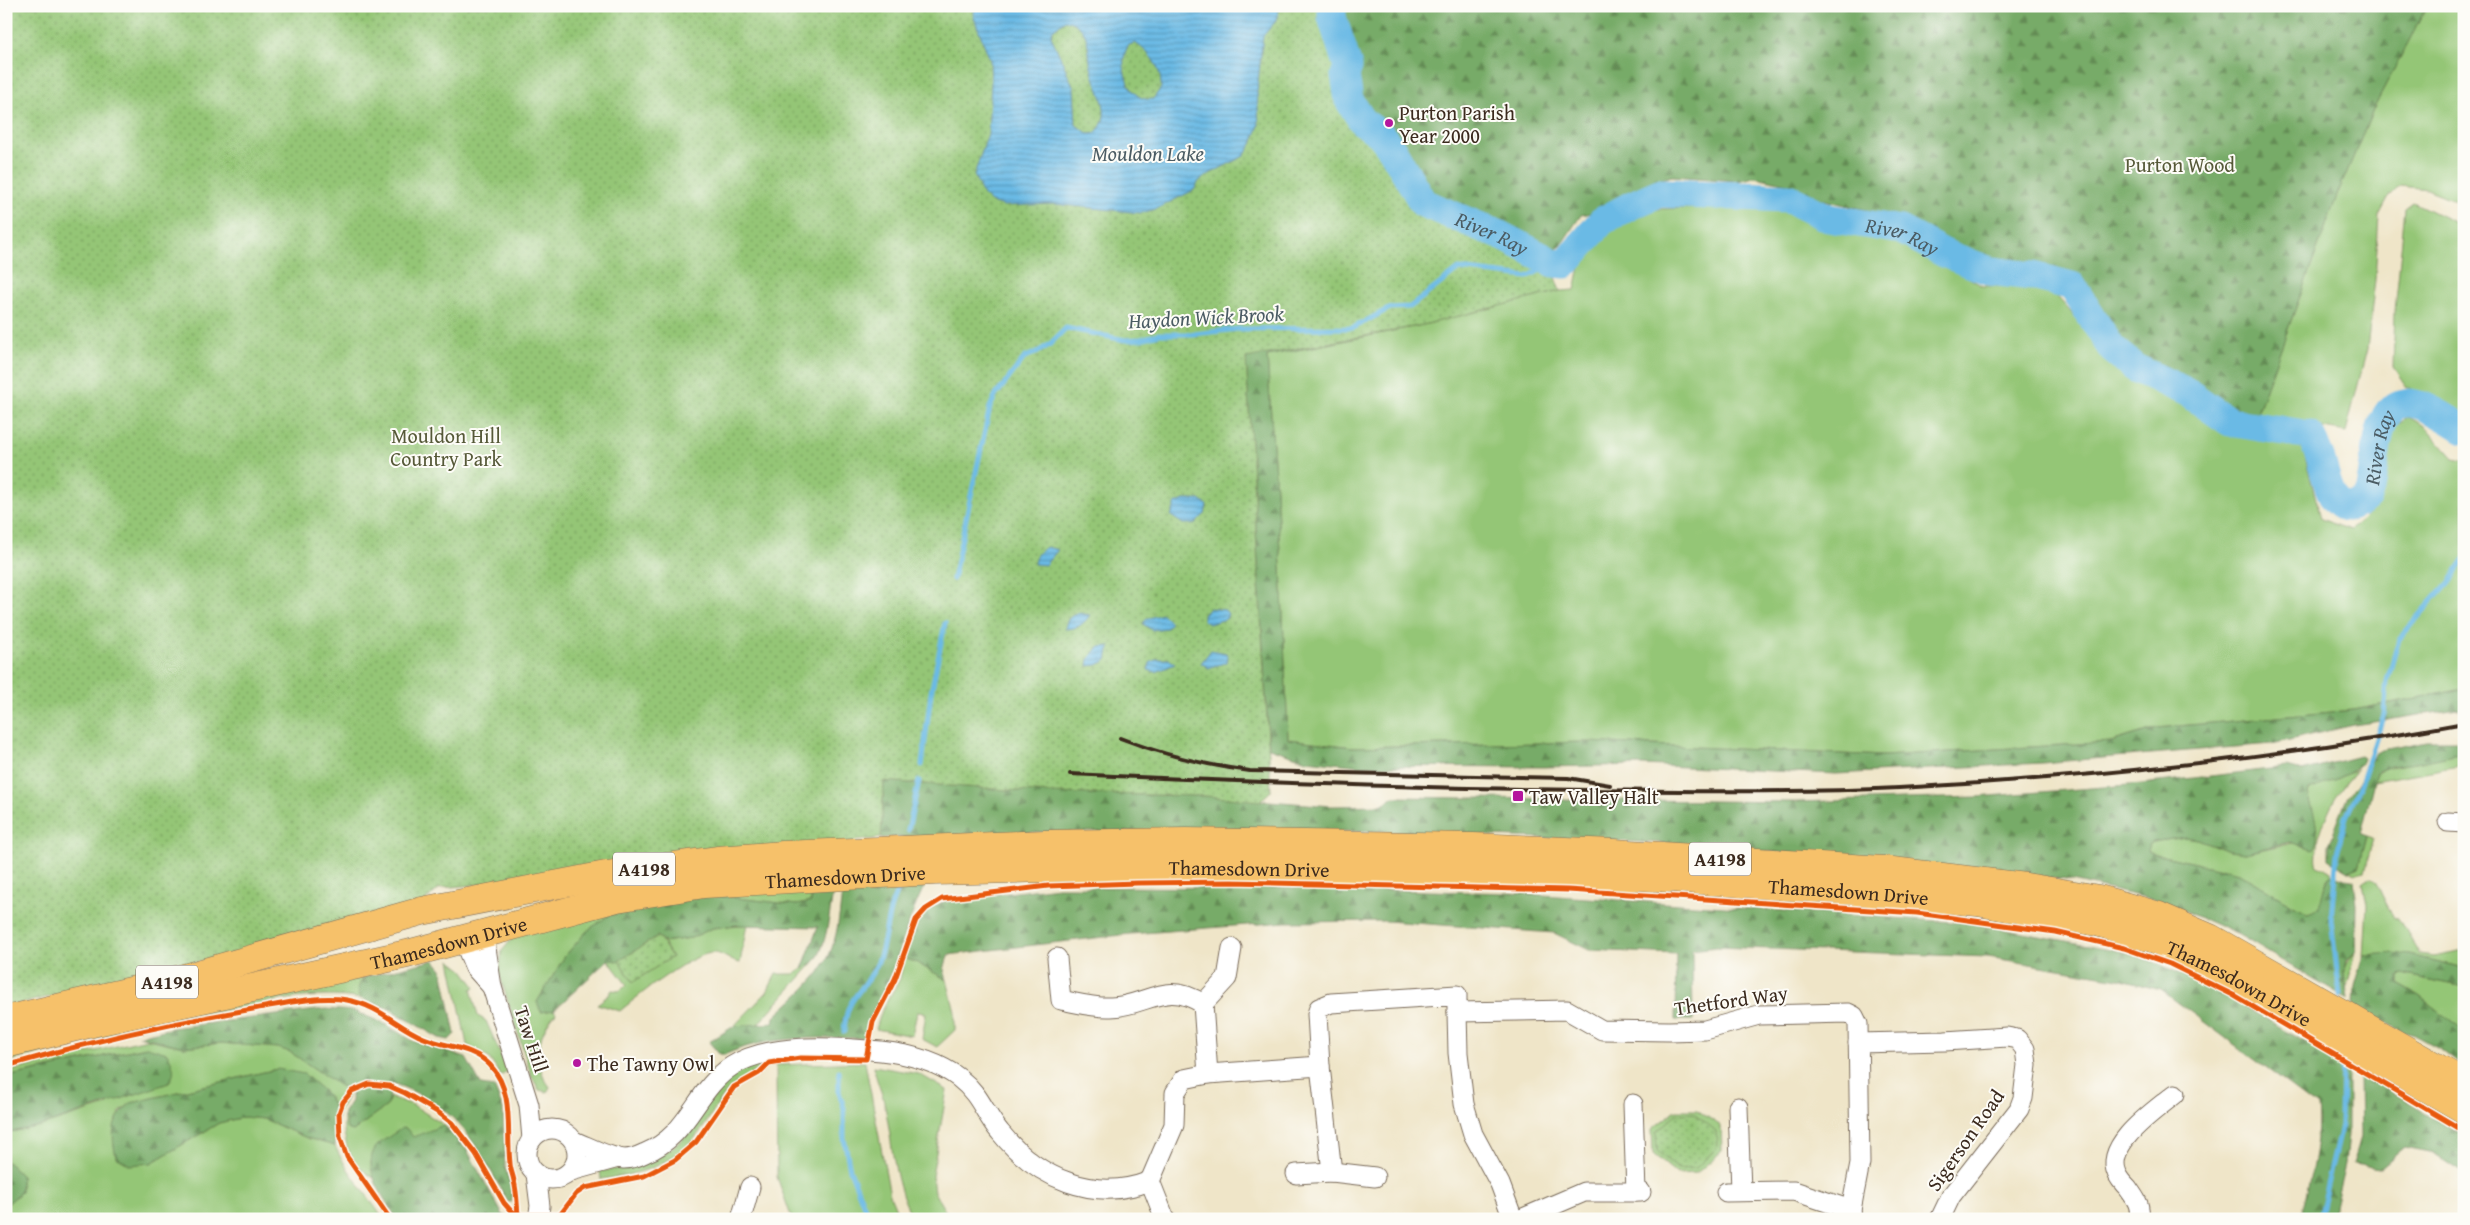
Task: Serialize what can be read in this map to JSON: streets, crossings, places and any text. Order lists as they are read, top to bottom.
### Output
{
  "streets": {
    "main road": ["A4198", "Thamesdown Drive"],
    "street": ["Thetford Way", "Taw Hill", "Sigerson Road"]
  },
  "crossings": [
    ["A4198", "Thamesdown Drive"],
    ["A4198", "Taw Hill"],
    ["Thamesdown Drive", "Taw Hill"],
    ["Thetford Way", "Sigerson Road"]
  ],
  "water": ["Mouldon Lake", "River Ray", "Haydon Wick Brook"],
  "parks": ["Purton Wood", "Mouldon Hill Country Park"],
  "places": {
    "other": ["Purton Parish Year 2000", "The Tawny Owl"],
    "transit": ["Taw Valley Halt"]
  }
}
